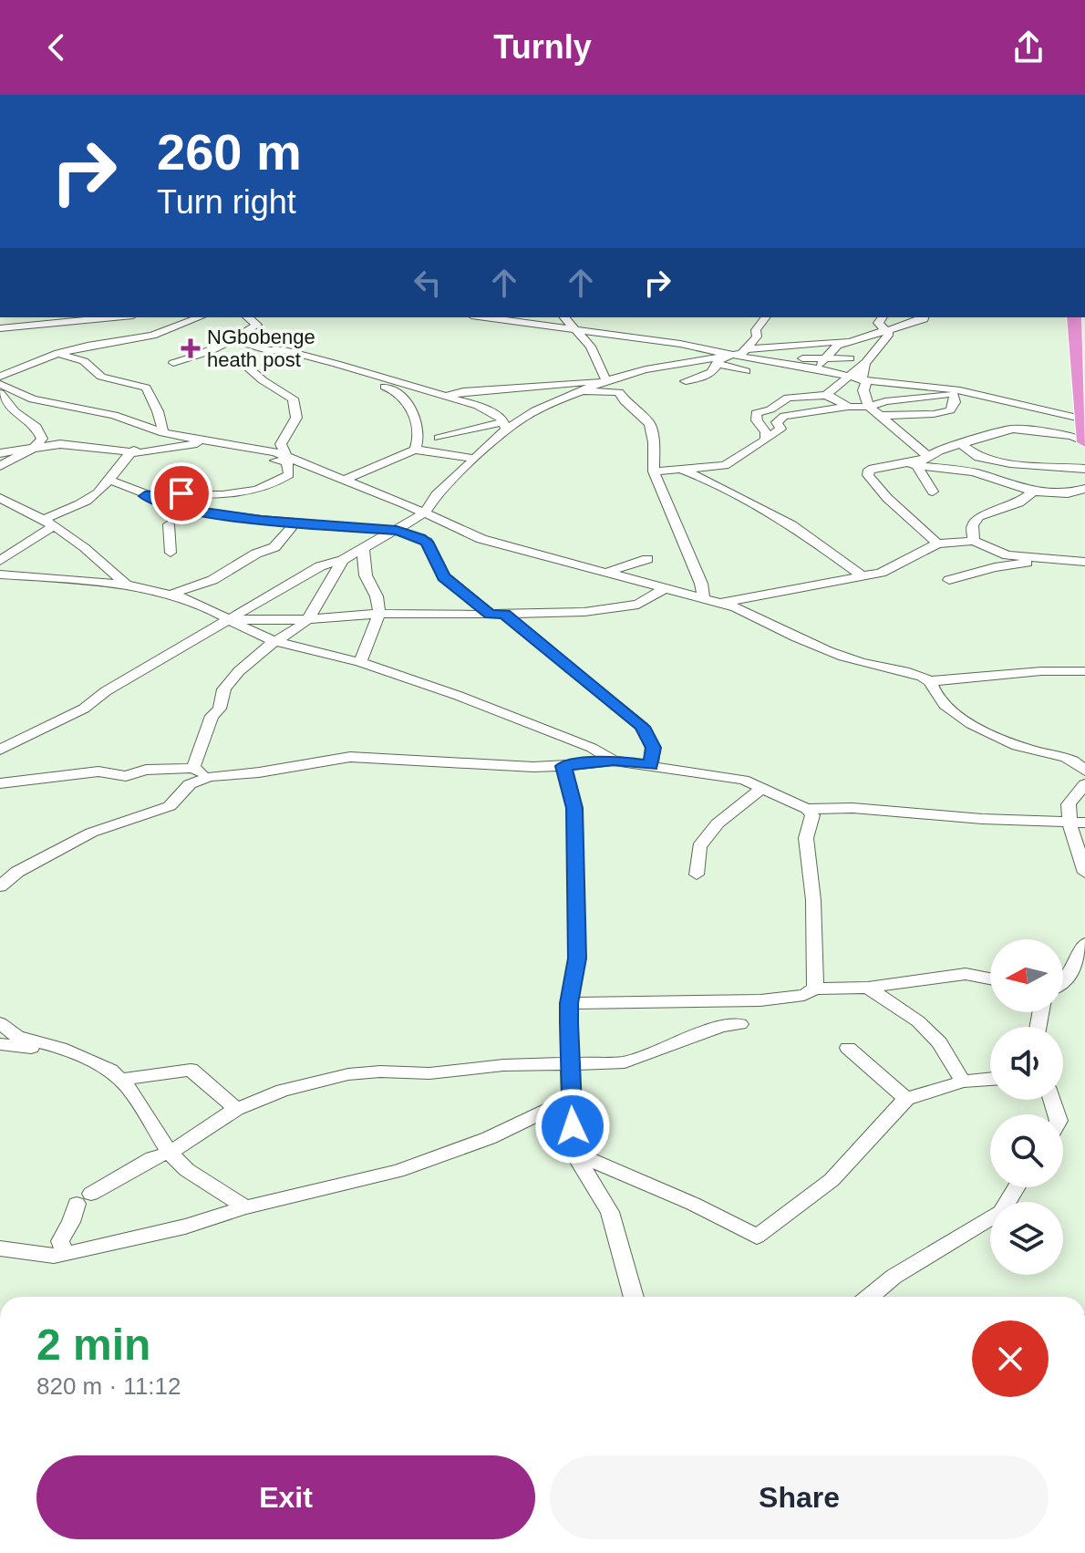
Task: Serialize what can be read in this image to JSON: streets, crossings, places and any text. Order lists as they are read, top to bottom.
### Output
{
  "places": {
    "health": ["NGbobenge heath post"]
  },
  "north": "left",
  "page": {
    "header": "Turnly",
    "turn": ["260 m", "Turn right"],
    "heading": ["2 min", "820 m · 11:12"],
    "buttons": ["Exit", "Share"]
  }
}
